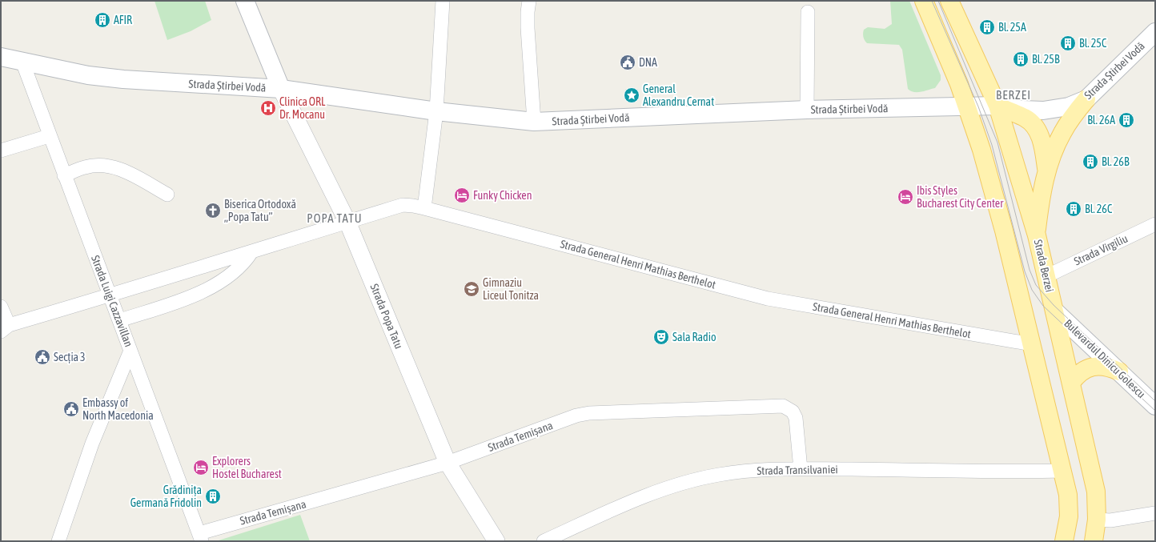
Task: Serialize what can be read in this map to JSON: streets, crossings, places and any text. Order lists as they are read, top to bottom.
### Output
{
  "streets": {
    "main road": ["Strada Știrbei Vodă", "Strada Berzei", "Bulevardul Dinicu Golescu"],
    "street": [
      "Strada Virgiliu",
      "Strada General Henri Mathias Berthelot",
      "Strada Luigi Cazzavillan",
      "Strada Popa Tatu",
      "Strada Temișana",
      "Strada Transilvaniei"
    ]
  },
  "crossings": [
    ["Strada Știrbei Vodă", "Strada Berzei"],
    ["Strada Știrbei Vodă", "Strada Luigi Cazzavillan"],
    ["Strada Știrbei Vodă", "Strada Popa Tatu"],
    ["Strada Virgiliu", "Strada Berzei"],
    ["Strada General Henri Mathias Berthelot", "Strada Luigi Cazzavillan"],
    ["Strada General Henri Mathias Berthelot", "Strada Popa Tatu"],
    ["Strada Berzei", "Bulevardul Dinicu Golescu"],
    ["Strada Luigi Cazzavillan", "Strada Temișana"],
    ["Strada Popa Tatu", "Strada Temișana"],
    ["Strada Temișana", "Strada Transilvaniei"]
  ],
  "districts": ["BERZEI", "POPA TATU"],
  "places": {
    "building": [
      "AFIR",
      "Bl. 25A",
      "Bl. 25C",
      "Bl. 25B",
      "Bl. 26A",
      "Bl. 26B",
      "Bl. 26C",
      "Grădinița Germană Fridolin"
    ],
    "public building": ["DNA", "Secția 3", "Embassy of North Macedonia"],
    "place": ["General Alexandru Cernat"],
    "hospital": ["Clinica ORL Dr. Mocanu"],
    "hotel": ["Funky Chicken", "Ibis Styles Bucharest City Center", "Explorers Hostel Bucharest"],
    "church": ["Biserica Ortodoxă „Popa Tatu”"],
    "school or university": ["Gimnaziu Liceul Tonitza"],
    "theatre": ["Sala Radio"]
  }
}
